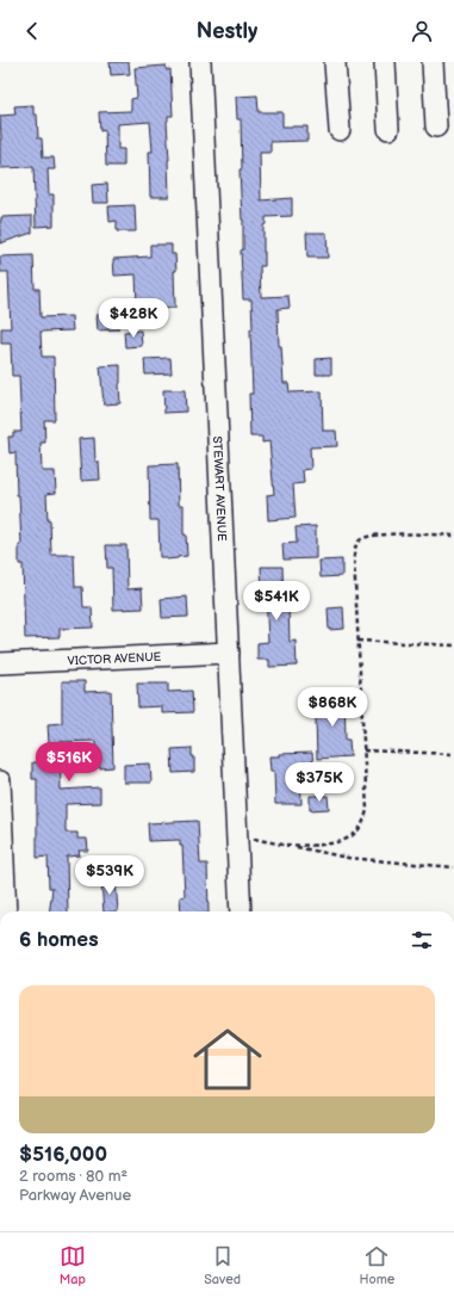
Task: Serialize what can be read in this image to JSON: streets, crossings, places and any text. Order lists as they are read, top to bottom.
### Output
{
  "streets": {
    "street": ["STEWART AVENUE", "VICTOR AVENUE"]
  },
  "crossings": [
    ["STEWART AVENUE", "VICTOR AVENUE"]
  ],
  "page": {
    "header": "Nestly",
    "price": [
      "$428K",
      "$541K",
      "$868K",
      "$516K",
      "$375K",
      "$539K"
    ],
    "heading": "6 homes",
    "list": [
      {
        "name": "$516,000",
        "note": "2 rooms · 80 m² · Parkway Avenue"
      }
    ],
    "tabs": ["Map", "Saved", "Home"]
  }
}
